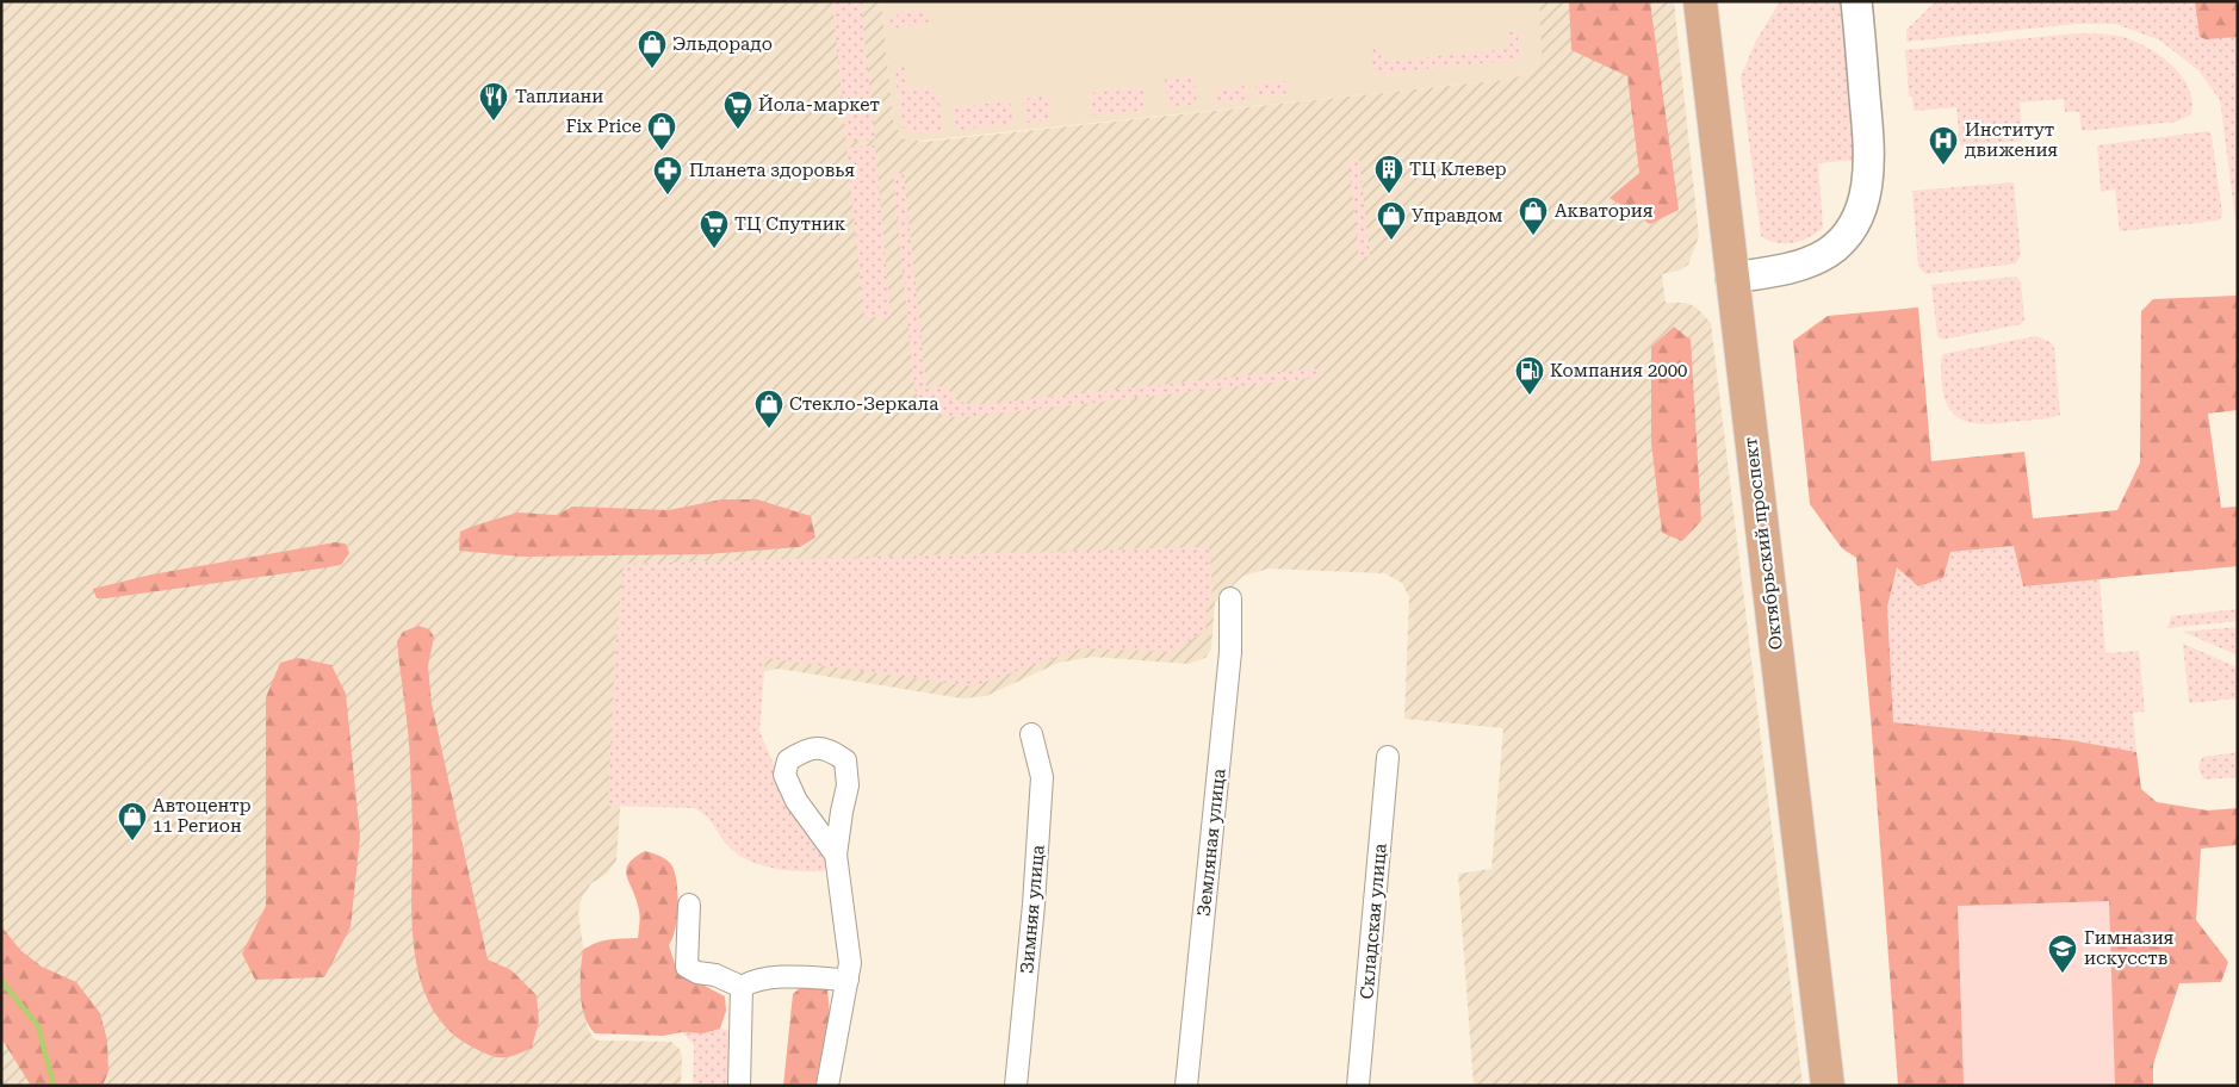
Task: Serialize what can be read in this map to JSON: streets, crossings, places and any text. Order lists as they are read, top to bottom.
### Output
{
  "streets": {
    "main road": ["Октябрьский проспект"],
    "street": ["Земляная улица", "Зимняя улица", "Складская улица"]
  },
  "places": {
    "shop": [
      "Эльдорадо",
      "Fix Price",
      "Акватория",
      "Управдом",
      "Стекло-Зеркала",
      "Автоцентр 11 Регион"
    ],
    "restaurant": ["Таплиани"],
    "supermarket": ["Йола-маркет", "ТЦ Спутник"],
    "hospital": ["Институт движения"],
    "building": ["ТЦ Клевер"],
    "pharmacy": ["Планета здоровья"],
    "fuel station": ["Компания 2000"],
    "school or university": ["Гимназия искусств"]
  }
}
